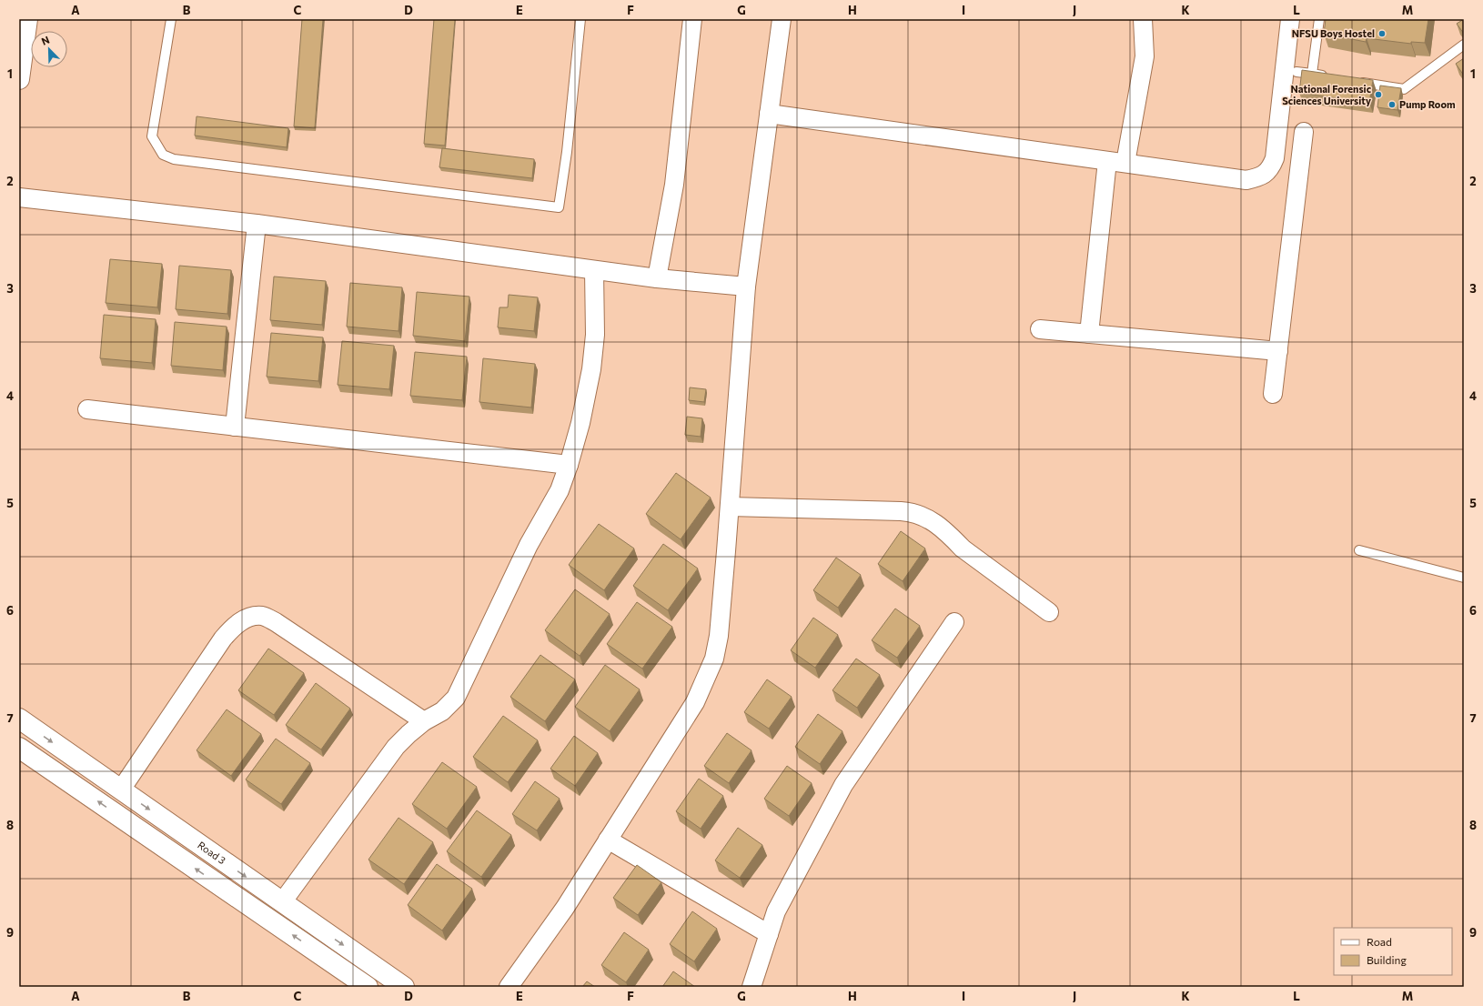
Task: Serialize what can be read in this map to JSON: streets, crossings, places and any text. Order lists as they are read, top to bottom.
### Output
{
  "streets": {
    "street": ["Road 3"]
  },
  "places": ["NFSU Boys Hostel", "National Forensic Sciences University", "Pump Room"],
  "legend": ["Road", "Building"],
  "north": "top left",
  "grid": {
    "columns": [
      "A",
      "B",
      "C",
      "D",
      "E",
      "F",
      "G",
      "H",
      "I",
      "J",
      "K",
      "L",
      "M"
    ],
    "rows": [
      "1",
      "2",
      "3",
      "4",
      "5",
      "6",
      "7",
      "8",
      "9"
    ]
  }
}
